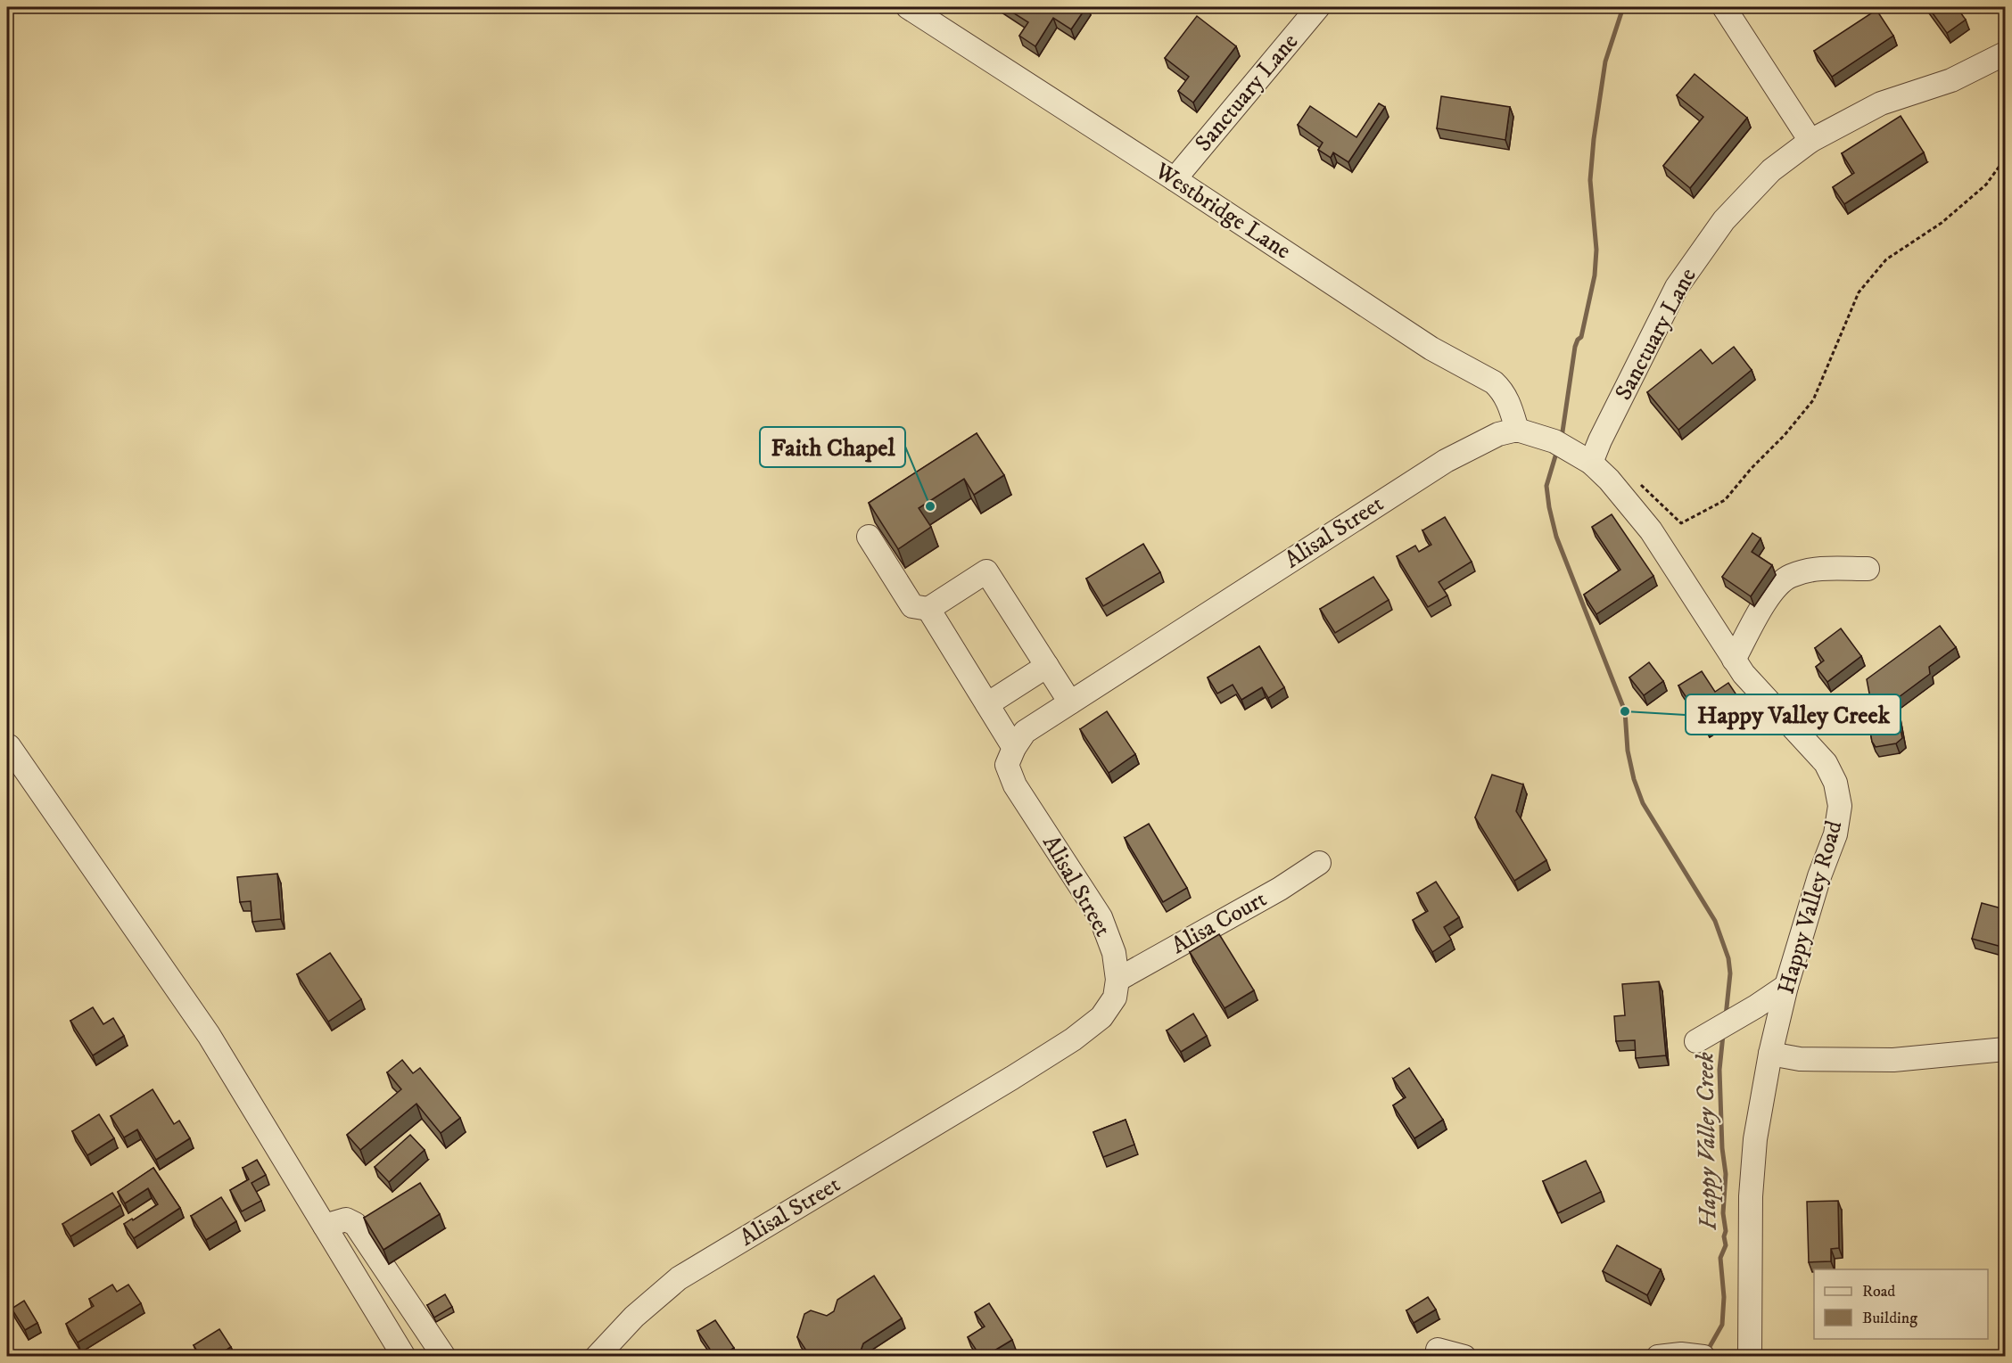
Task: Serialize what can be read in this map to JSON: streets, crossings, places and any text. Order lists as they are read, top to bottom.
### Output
{
  "streets": {
    "street": [
      "Sanctuary Lane",
      "Westbridge Lane",
      "Alisal Street",
      "Happy Valley Road",
      "Alisa Court"
    ]
  },
  "crossings": [
    ["Sanctuary Lane", "Westbridge Lane"],
    ["Sanctuary Lane", "Happy Valley Road"],
    ["Westbridge Lane", "Alisal Street"],
    ["Westbridge Lane", "Happy Valley Road"],
    ["Alisal Street", "Happy Valley Road"],
    ["Alisal Street", "Alisa Court"]
  ],
  "water": ["Happy Valley Creek"],
  "places": ["Faith Chapel", "Happy Valley Creek"],
  "legend": ["Road", "Building"]
}
